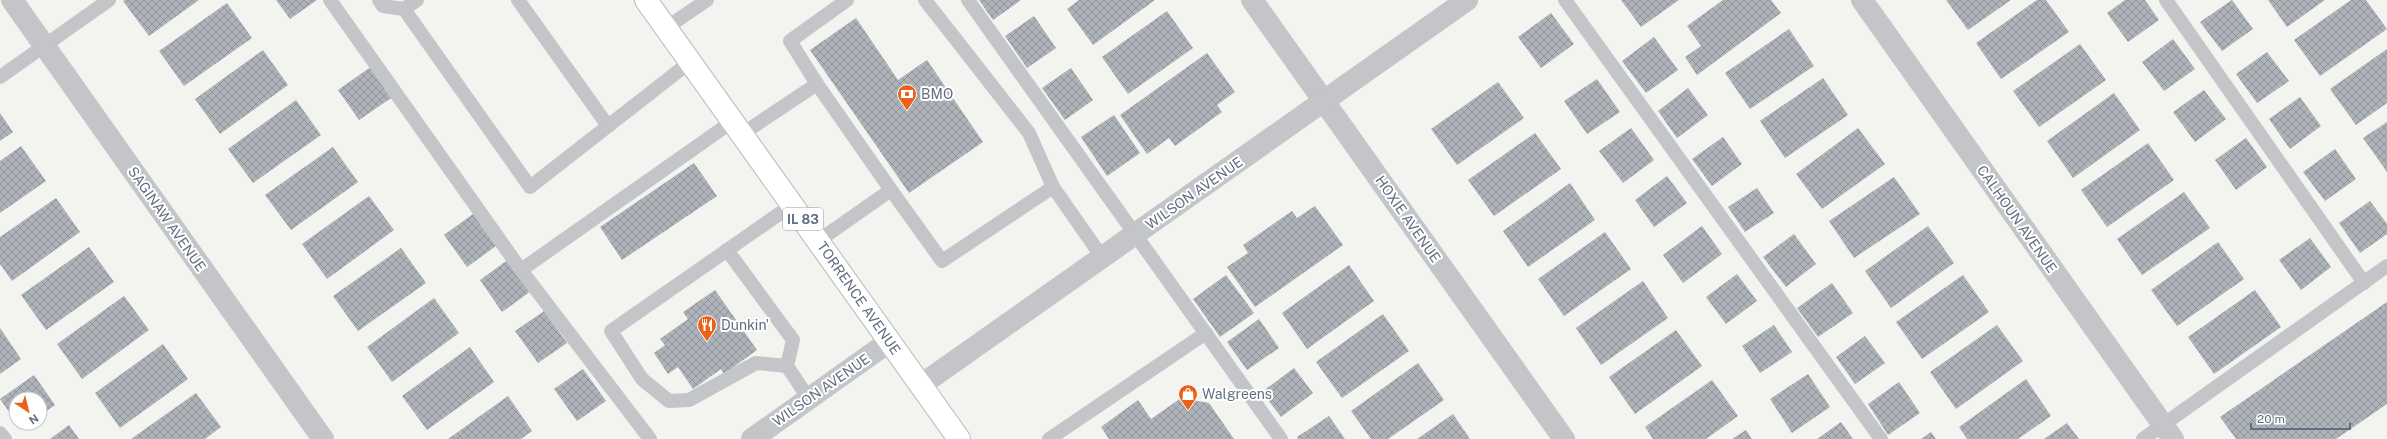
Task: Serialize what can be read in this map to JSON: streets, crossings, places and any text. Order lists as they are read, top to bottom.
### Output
{
  "streets": {
    "main road": ["IL 83", "TORRENCE AVENUE"],
    "street": [
      "WILSON AVENUE",
      "SAGINAW AVENUE",
      "HOXIE AVENUE",
      "CALHOUN AVENUE"
    ]
  },
  "crossings": [
    ["WILSON AVENUE", "HOXIE AVENUE"],
    ["WILSON AVENUE", "TORRENCE AVENUE"]
  ],
  "places": {
    "bank": ["BMO"],
    "restaurant": ["Dunkin'"],
    "shop": ["Walgreens"]
  },
  "scale_bar": "20 m",
  "north": "bottom right"
}
